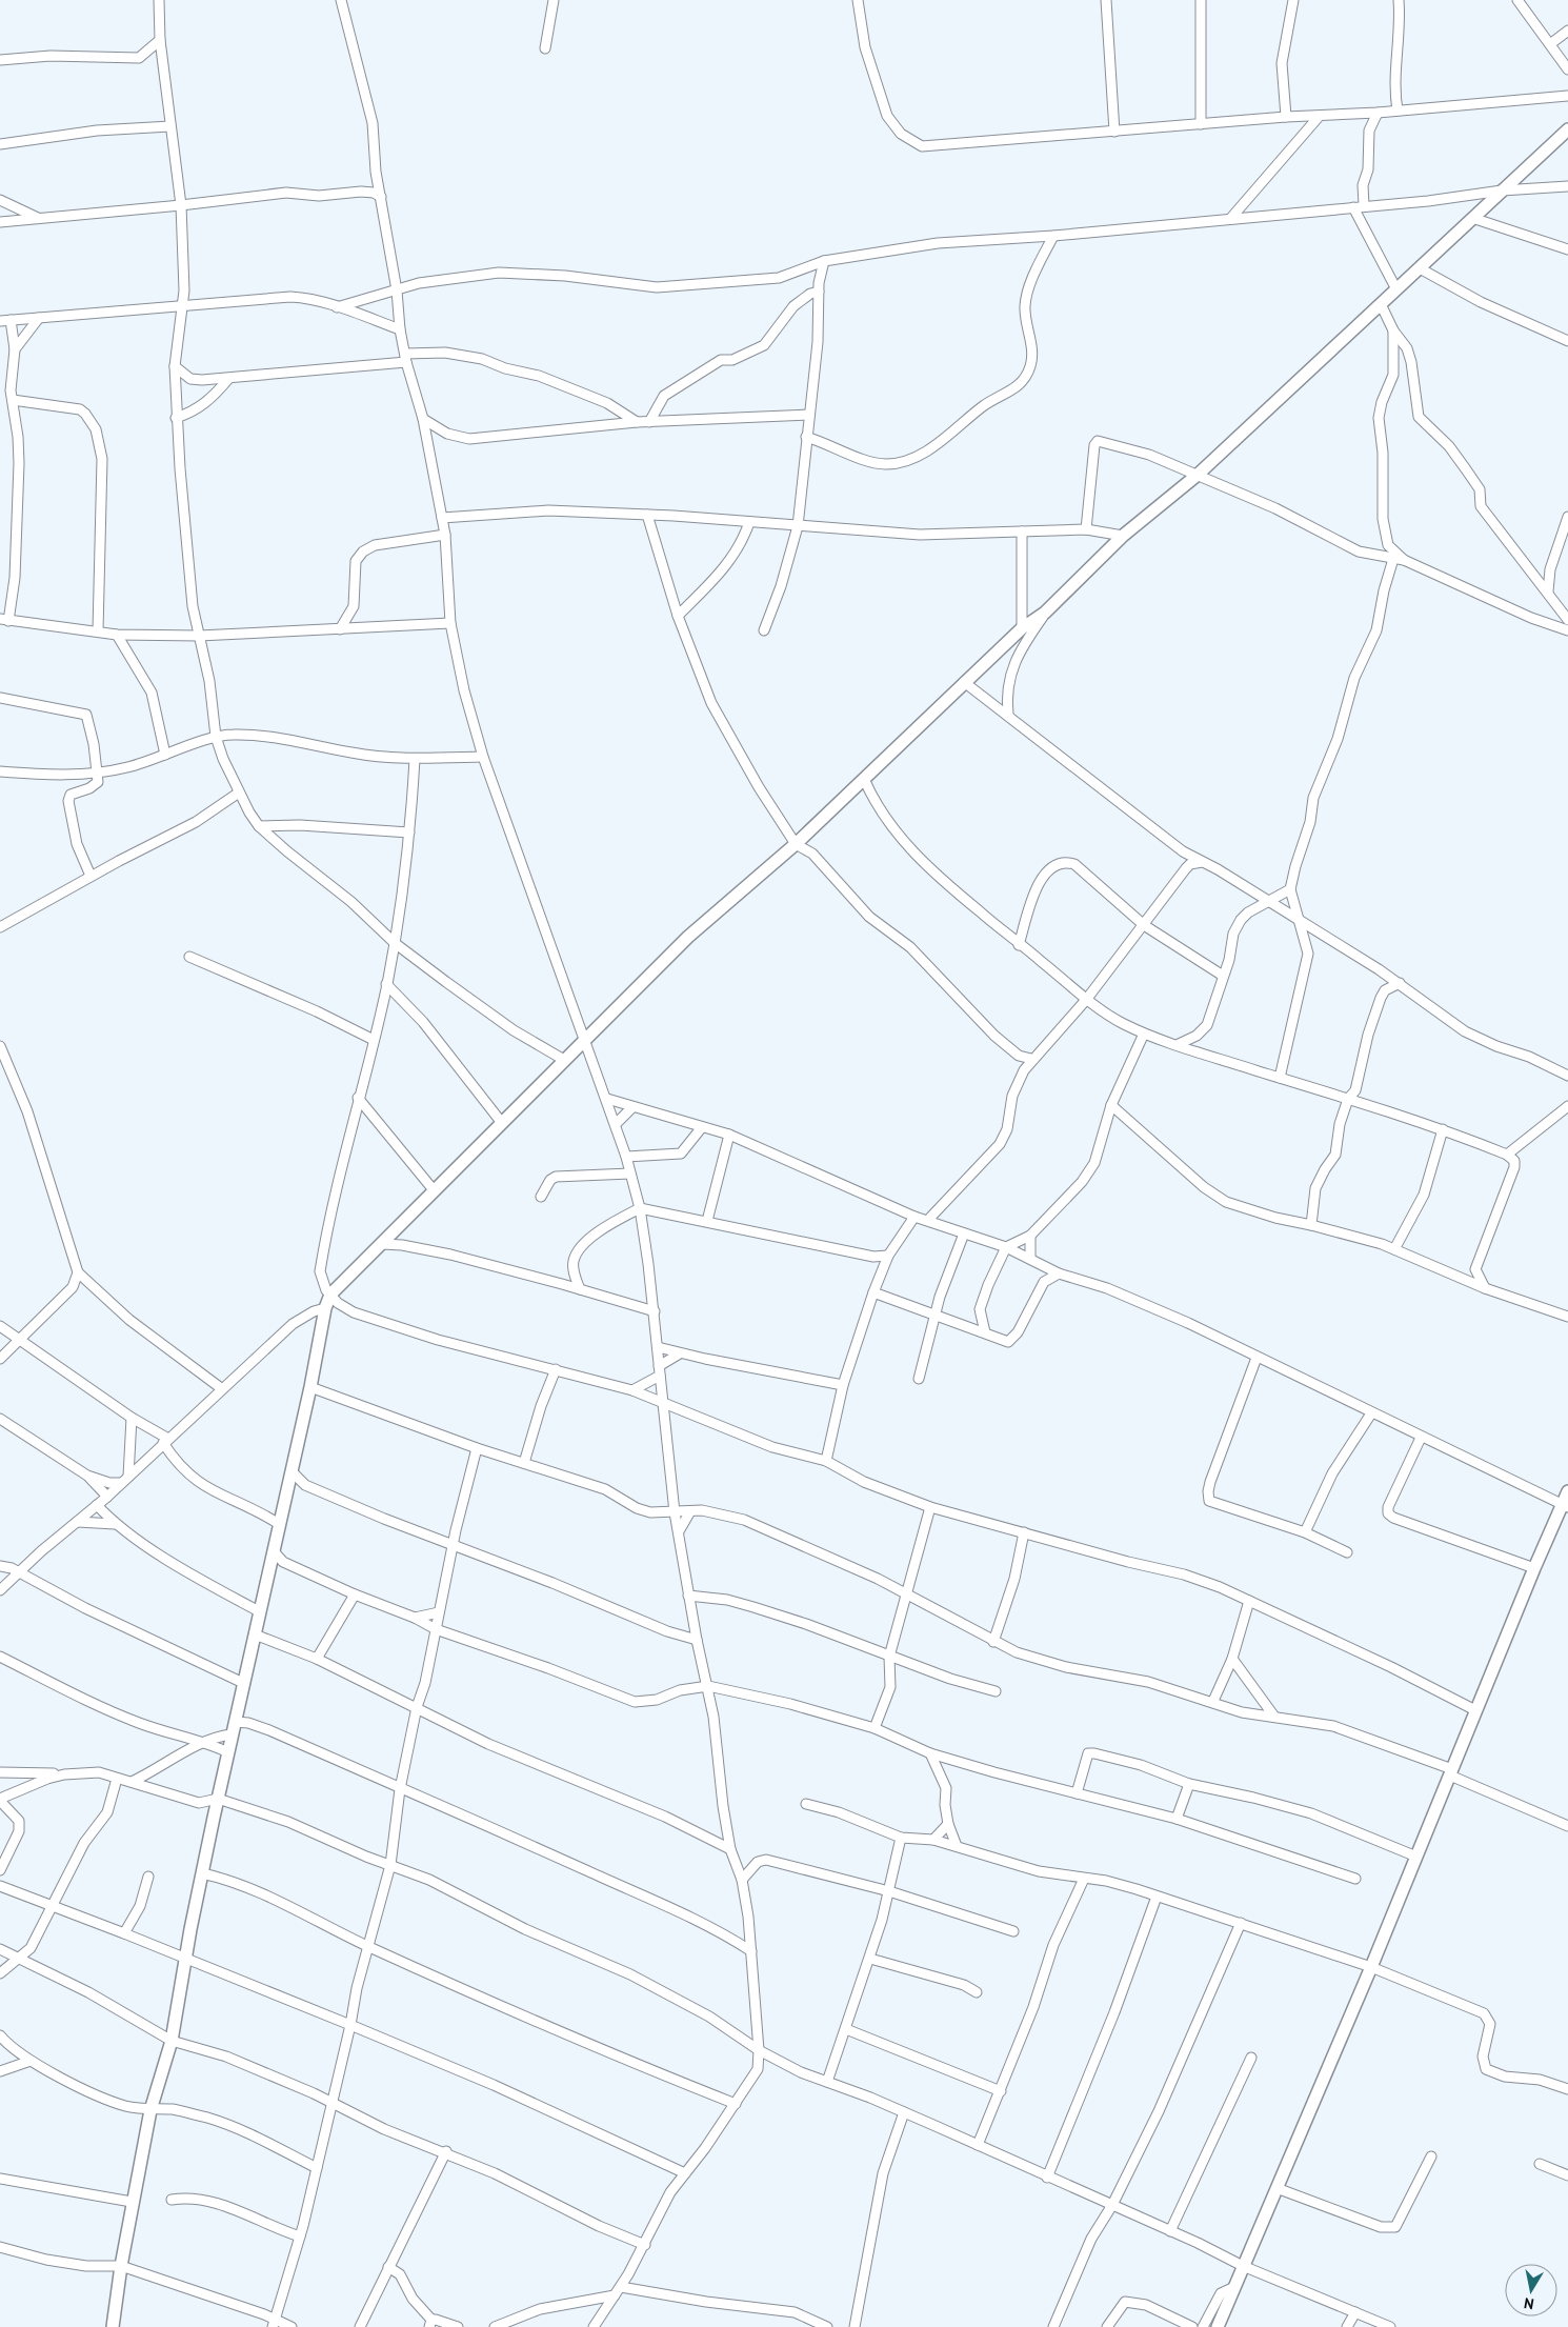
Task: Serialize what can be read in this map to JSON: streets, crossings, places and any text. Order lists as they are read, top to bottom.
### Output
{
  "north": "bottom"
}
